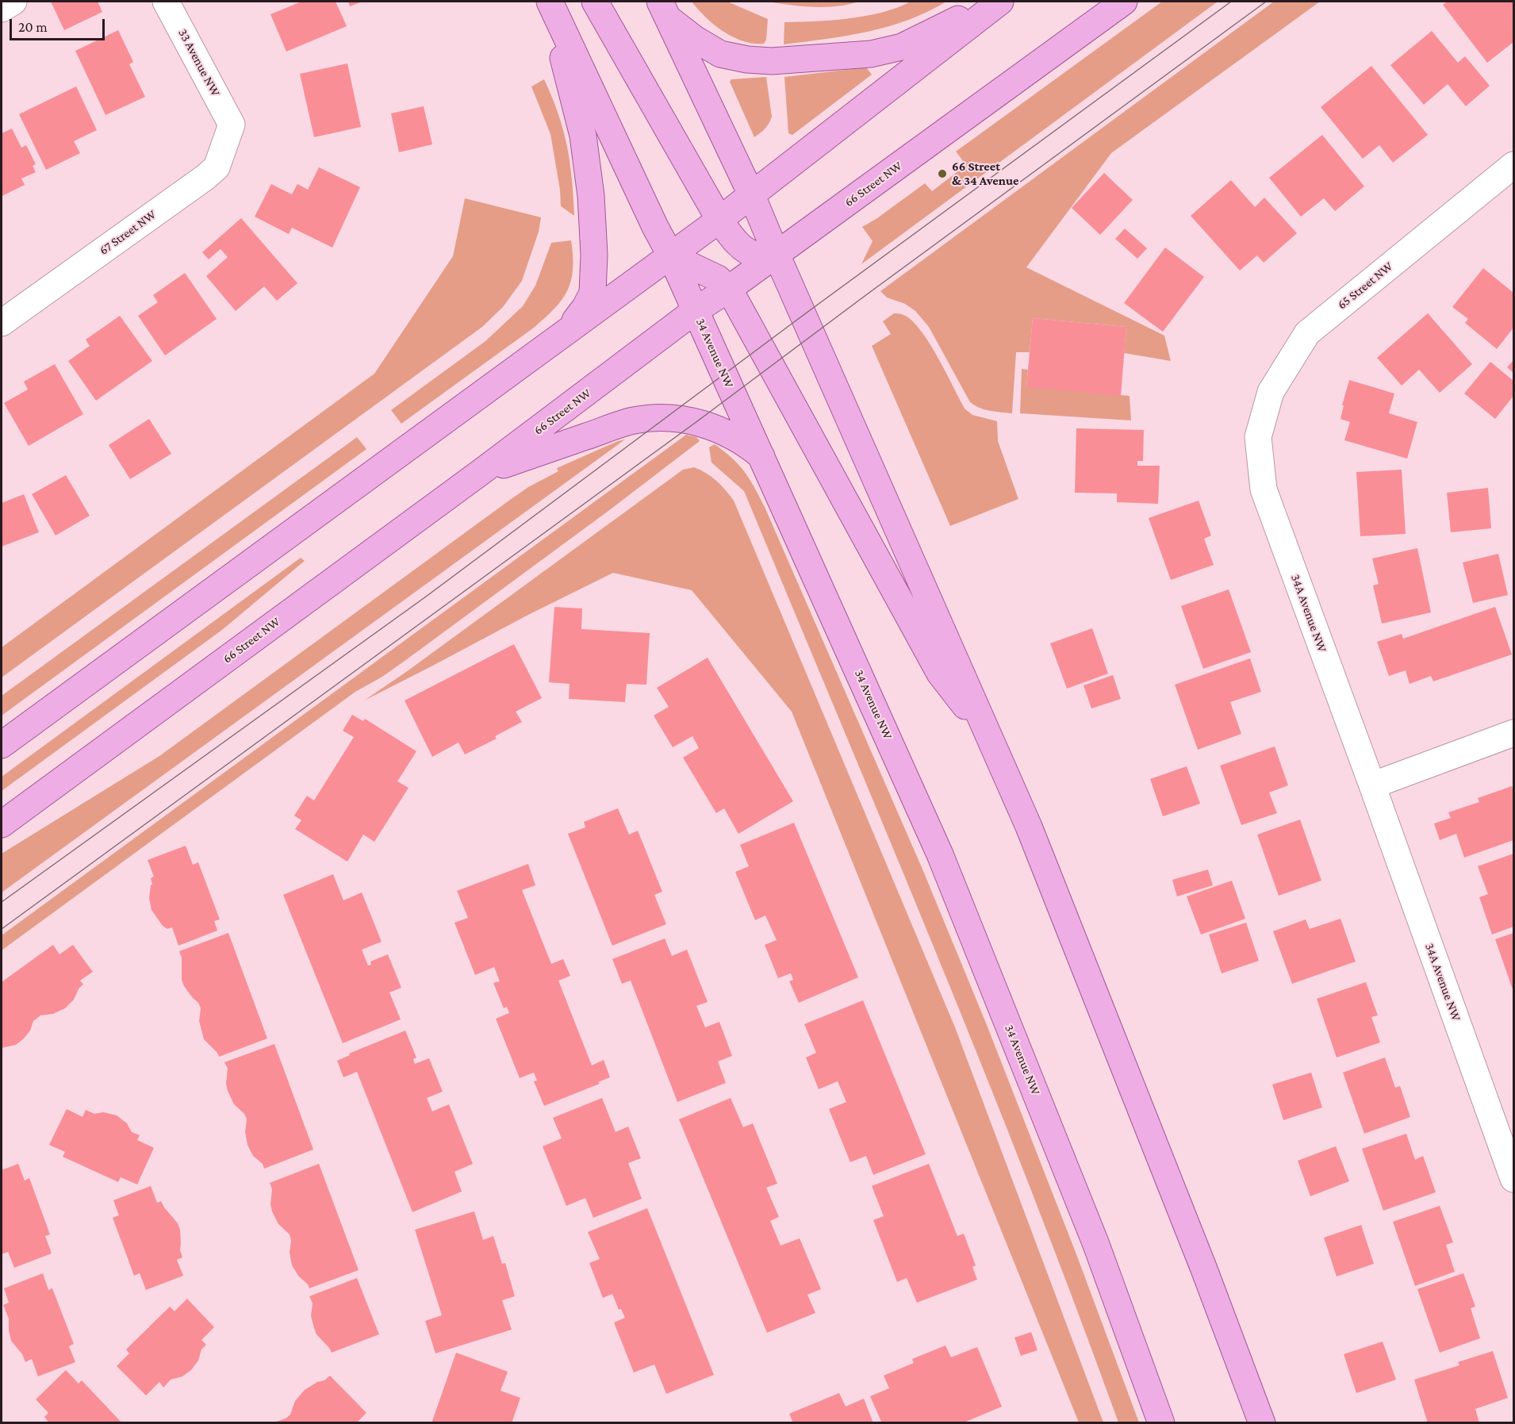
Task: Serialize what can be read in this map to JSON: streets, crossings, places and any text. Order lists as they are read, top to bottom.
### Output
{
  "streets": {
    "main road": ["66 Street NW", "34 Avenue NW"],
    "street": [
      "33 Avenue NW",
      "67 Street NW",
      "65 Street NW",
      "34A Avenue NW"
    ]
  },
  "crossings": [
    ["33 Avenue NW", "67 Street NW"],
    ["66 Street NW", "34 Avenue NW"],
    ["65 Street NW", "34A Avenue NW"]
  ],
  "places": ["66 Street & 34 Avenue"],
  "scale_bar": "20 m"
}
